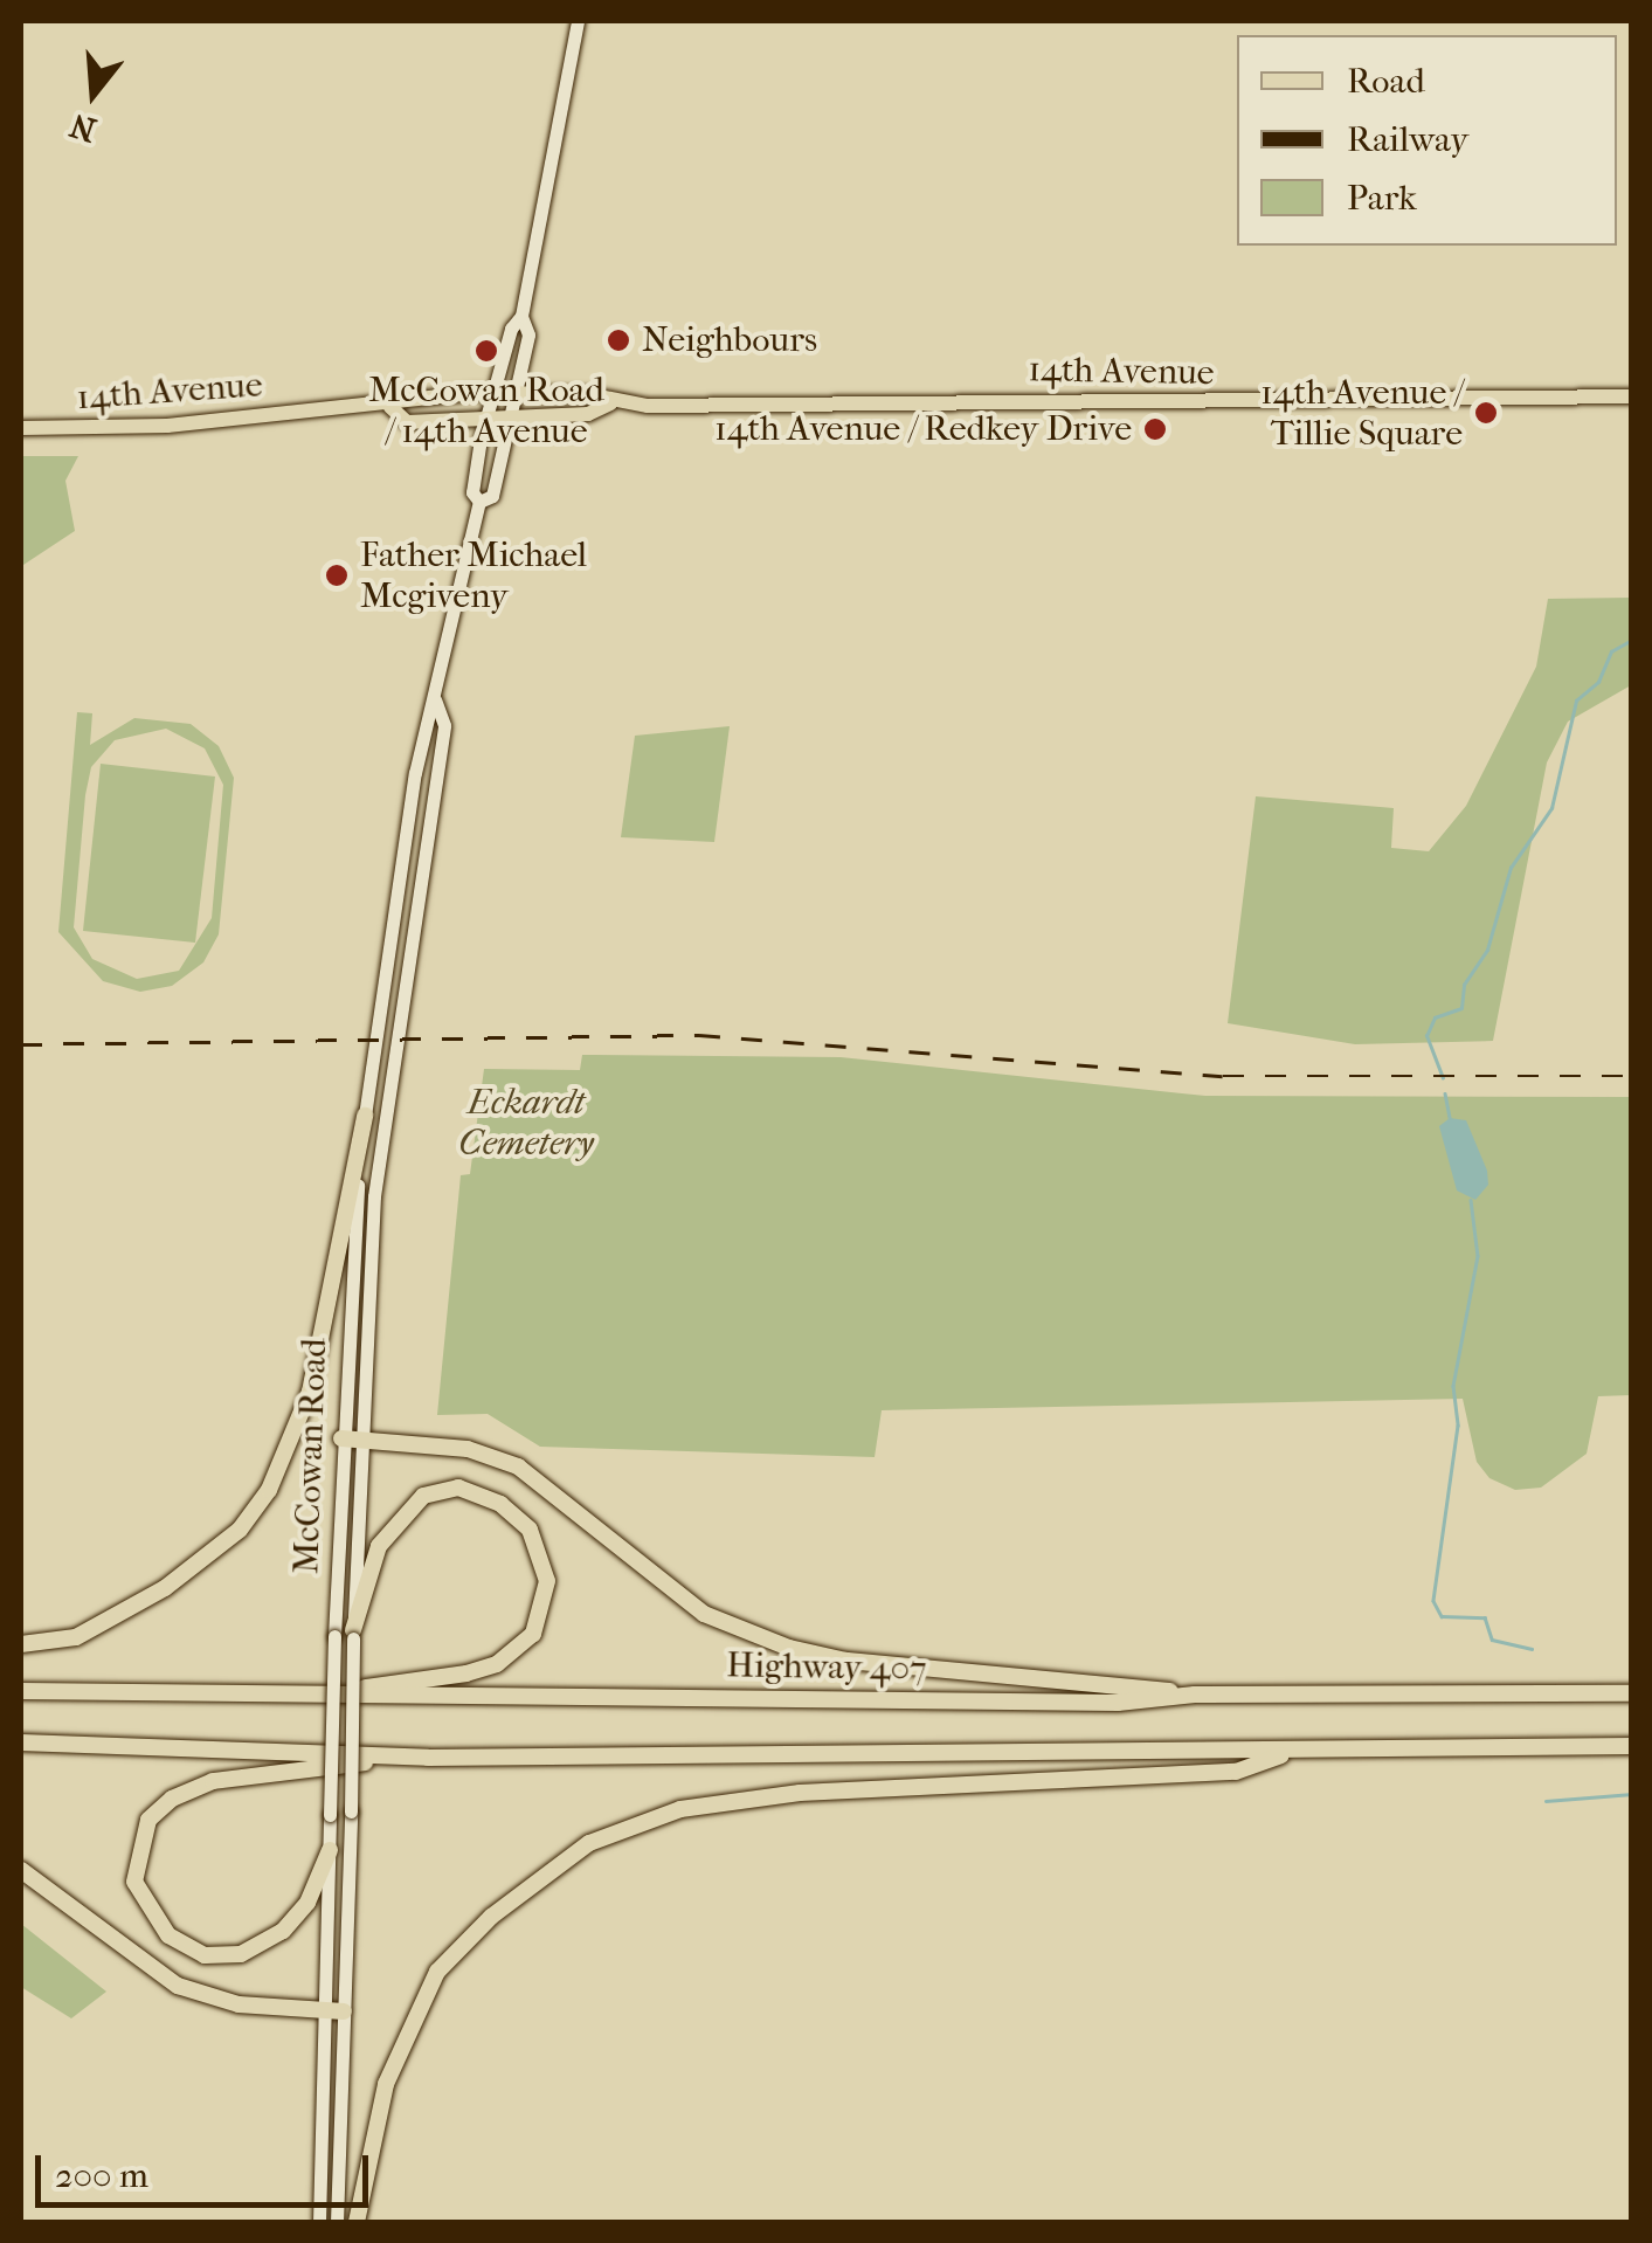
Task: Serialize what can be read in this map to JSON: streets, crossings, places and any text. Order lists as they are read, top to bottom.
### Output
{
  "streets": {
    "highway": ["Highway 407"],
    "main road": ["14th Avenue", "McCowan Road"]
  },
  "crossings": [
    ["14th Avenue", "McCowan Road"]
  ],
  "parks": ["Eckardt Cemetery"],
  "places": [
    "Neighbours",
    "McCowan Road / 14th Avenue",
    "14th Avenue / Tillie Square",
    "14th Avenue / Redkey Drive",
    "Father Michael Mcgiveny"
  ],
  "legend": ["Road", "Railway", "Park"],
  "scale_bar": "200 m",
  "north": "bottom"
}
